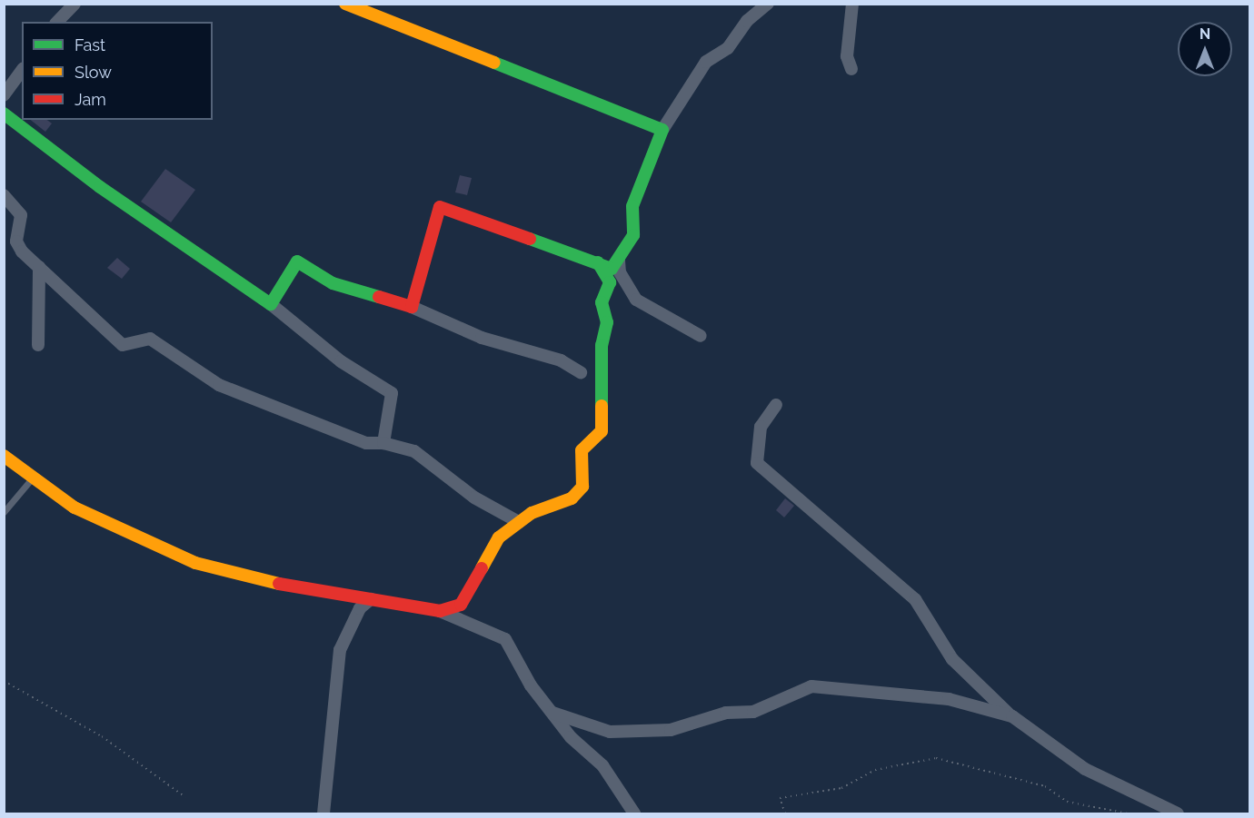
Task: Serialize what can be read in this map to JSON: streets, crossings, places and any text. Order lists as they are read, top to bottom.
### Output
{
  "legend": ["Fast", "Slow", "Jam"],
  "north": "top"
}
